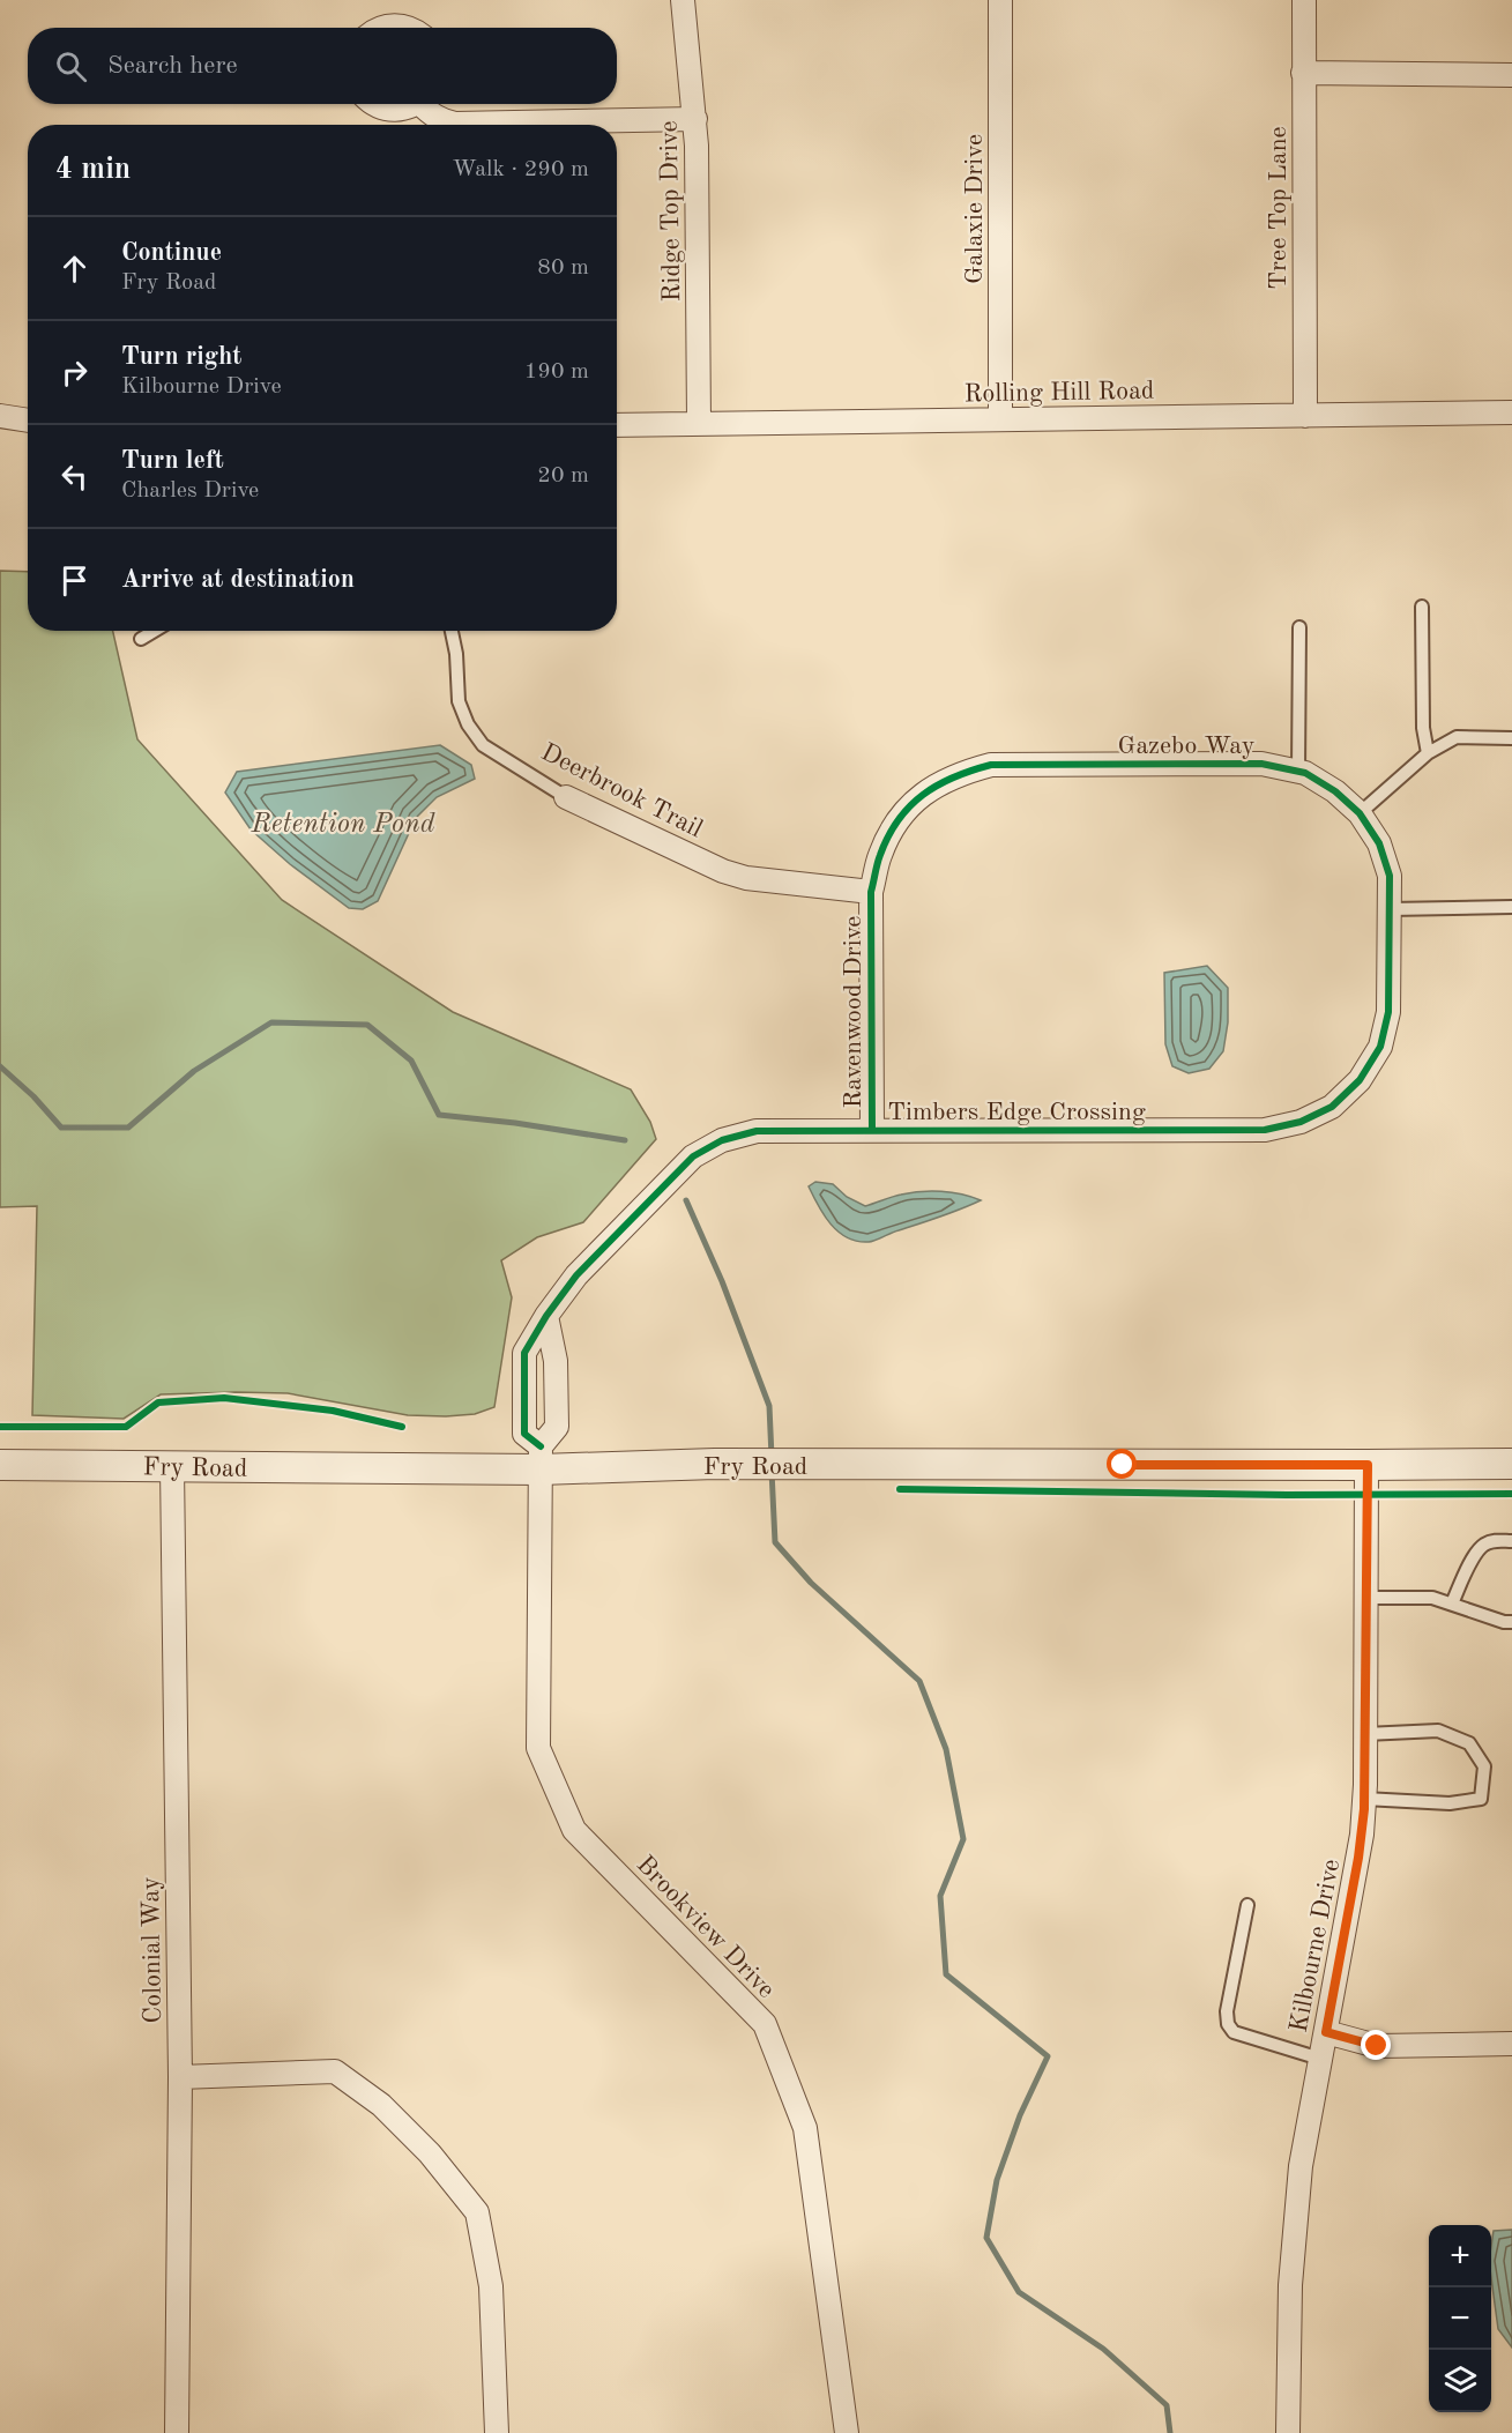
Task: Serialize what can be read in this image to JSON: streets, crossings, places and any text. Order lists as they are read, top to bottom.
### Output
{
  "streets": {
    "street": [
      "Tree Top Lane",
      "Galaxie Drive",
      "Ridge Top Drive",
      "Rolling Hill Road",
      "Gazebo Way",
      "Deerbrook Trail",
      "Ravenwood Drive",
      "Timbers Edge Crossing",
      "Fry Road",
      "Brookview Drive",
      "Kilbourne Drive",
      "Colonial Way"
    ]
  },
  "crossings": [
    ["Tree Top Lane", "Rolling Hill Road"],
    ["Galaxie Drive", "Rolling Hill Road"],
    ["Ridge Top Drive", "Rolling Hill Road"],
    ["Gazebo Way", "Deerbrook Trail"],
    ["Gazebo Way", "Ravenwood Drive"],
    ["Gazebo Way", "Timbers Edge Crossing"],
    ["Deerbrook Trail", "Ravenwood Drive"],
    ["Ravenwood Drive", "Timbers Edge Crossing"],
    ["Timbers Edge Crossing", "Fry Road"],
    ["Timbers Edge Crossing", "Brookview Drive"],
    ["Fry Road", "Brookview Drive"],
    ["Fry Road", "Kilbourne Drive"],
    ["Fry Road", "Colonial Way"]
  ],
  "water": ["Retention Pond"],
  "page": {
    "search": "Search here",
    "heading": ["4 min", "Walk · 290 m"],
    "list": [
      ["Continue", "Fry Road", "80 m"],
      ["Turn right", "Kilbourne Drive", "190 m"],
      ["Turn left", "Charles Drive", "20 m"],
      "Arrive at destination"
    ],
    "map_buttons": ["+", "−"]
  }
}
